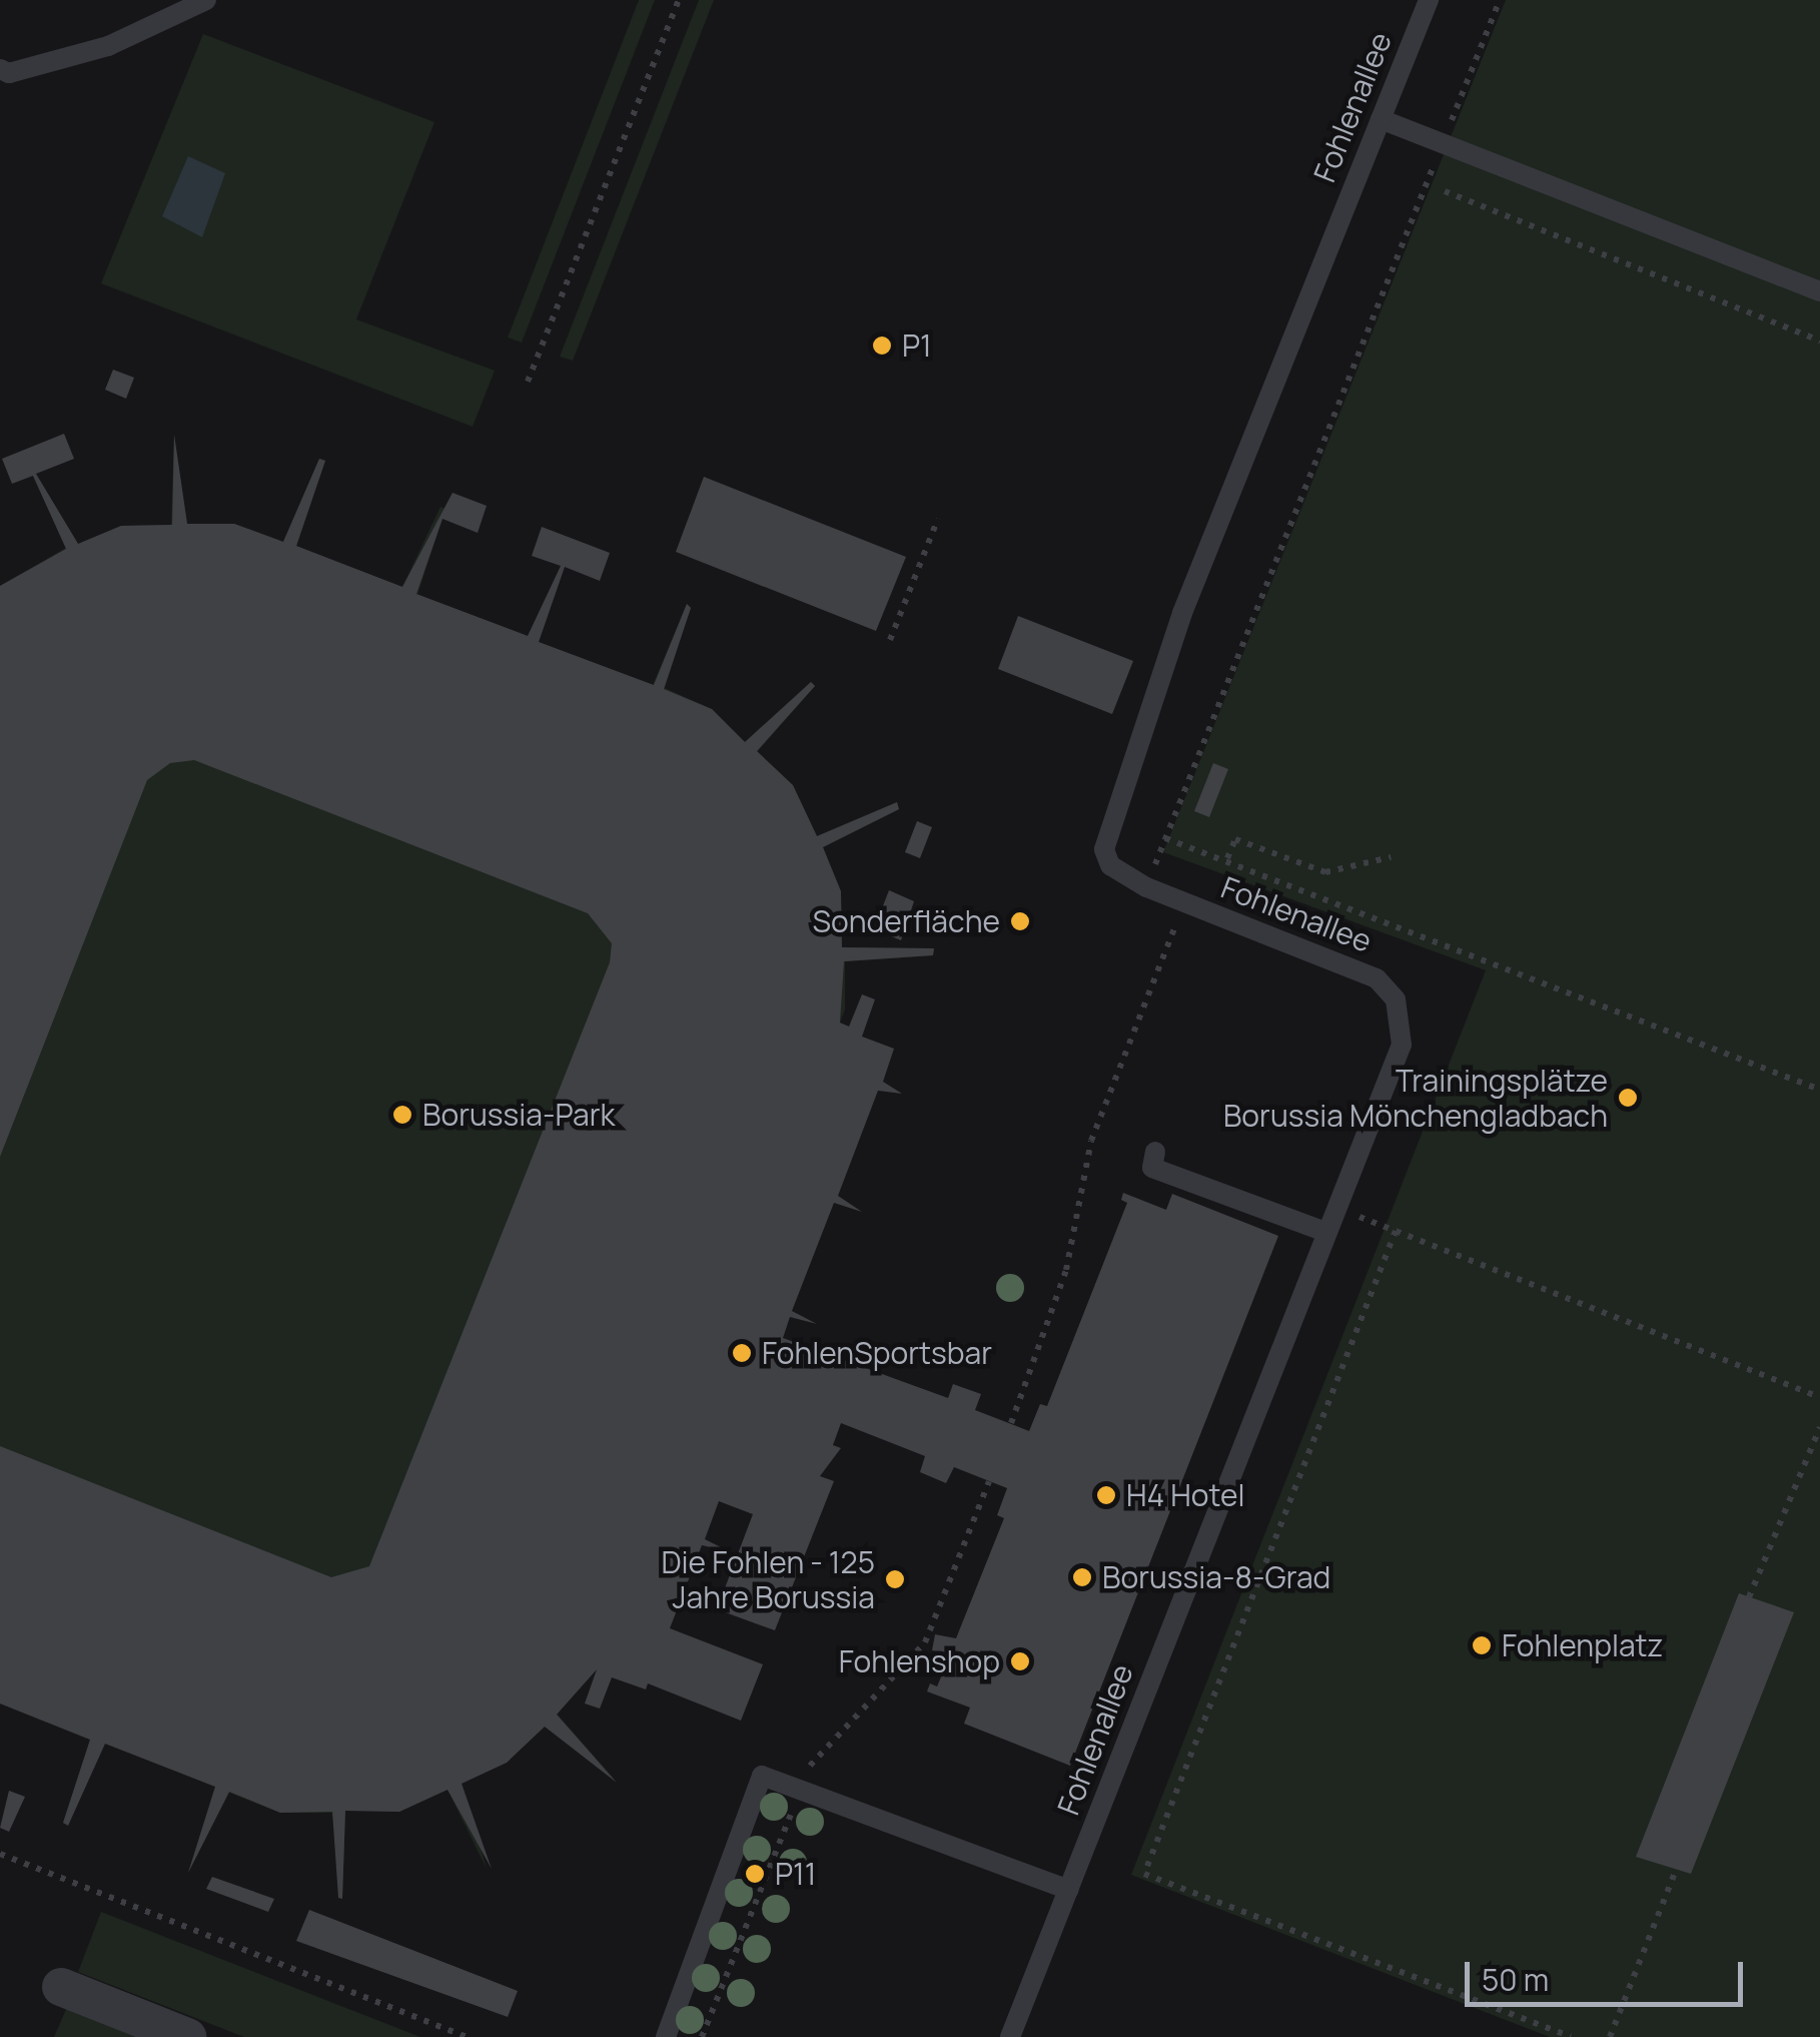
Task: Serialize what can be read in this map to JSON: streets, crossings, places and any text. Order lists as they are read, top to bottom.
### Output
{
  "streets": {
    "lane": ["Fohlenallee"]
  },
  "places": [
    "P1",
    "Sonderfläche",
    "Trainingsplätze Borussia Mönchengladbach",
    "Borussia-Park",
    "FohlenSportsbar",
    "H4 Hotel",
    "Borussia-8-Grad",
    "Die Fohlen - 125 Jahre Borussia",
    "Fohlenplatz",
    "Fohlenshop",
    "P11"
  ],
  "scale_bar": "50 m"
}
